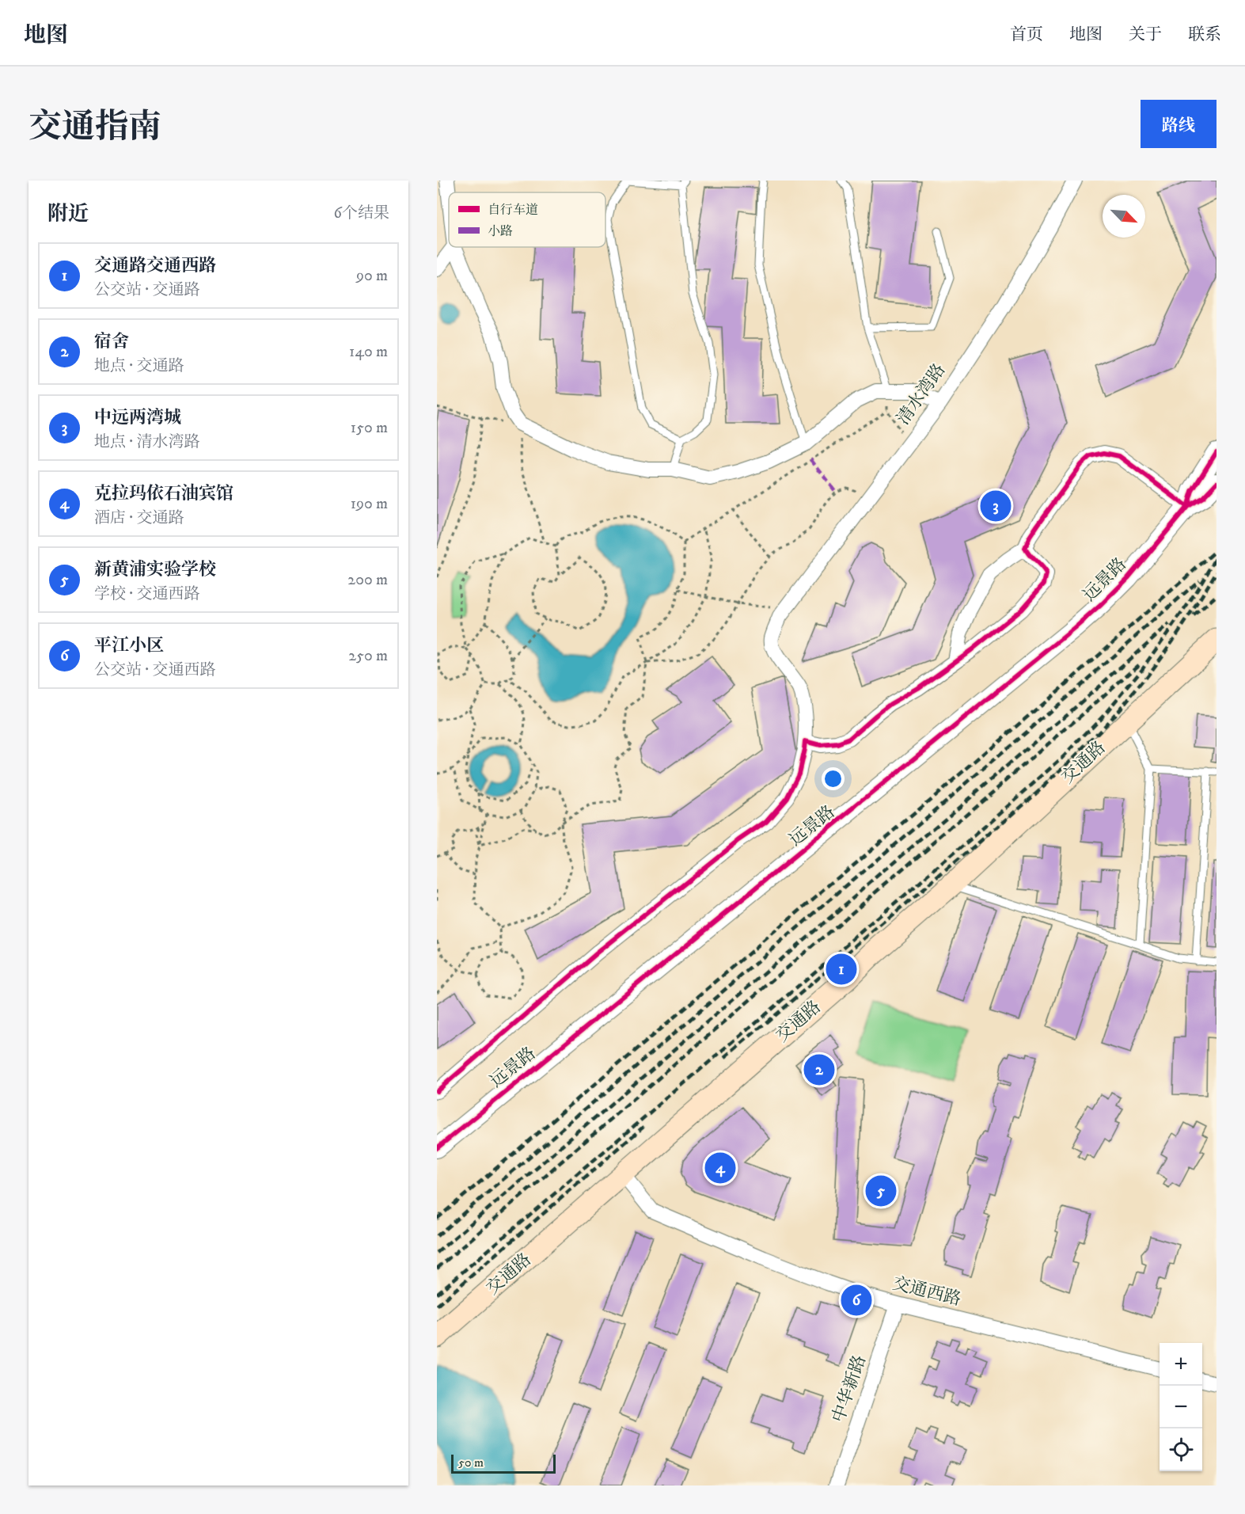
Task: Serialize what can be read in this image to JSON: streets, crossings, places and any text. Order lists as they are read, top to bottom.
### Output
{
  "streets": {
    "main road": ["交通路"],
    "street": [
      "清水湾路",
      "远景路",
      "交通西路",
      "中华新路"
    ]
  },
  "crossings": [
    ["交通路", "交通西路"],
    ["交通西路", "中华新路"]
  ],
  "legend": ["自行车道", "小路"],
  "scale_bar": "50 m",
  "north": "bottom right",
  "page": {
    "header": "地图",
    "nav": [
      "首页",
      "地图",
      "关于",
      "联系"
    ],
    "title": "交通指南",
    "buttons": "路线",
    "heading": ["附近", "6个结果"],
    "list": [
      {
        "mark": "1",
        "name": "交通路交通西路",
        "note": "公交站 · 交通路",
        "value": "90 m"
      },
      {
        "mark": "2",
        "name": "宿舍",
        "note": "地点 · 交通路",
        "value": "140 m"
      },
      {
        "mark": "3",
        "name": "中远两湾城",
        "note": "地点 · 清水湾路",
        "value": "150 m"
      },
      {
        "mark": "4",
        "name": "克拉玛依石油宾馆",
        "note": "酒店 · 交通路",
        "value": "190 m"
      },
      {
        "mark": "5",
        "name": "新黄浦实验学校",
        "note": "学校 · 交通西路",
        "value": "200 m"
      },
      {
        "mark": "6",
        "name": "平江小区",
        "note": "公交站 · 交通西路",
        "value": "250 m"
      }
    ],
    "pins": [
      "3",
      "1",
      "2",
      "4",
      "5",
      "6"
    ],
    "map_buttons": ["+", "−"],
    "scale": "50 m"
  }
}
